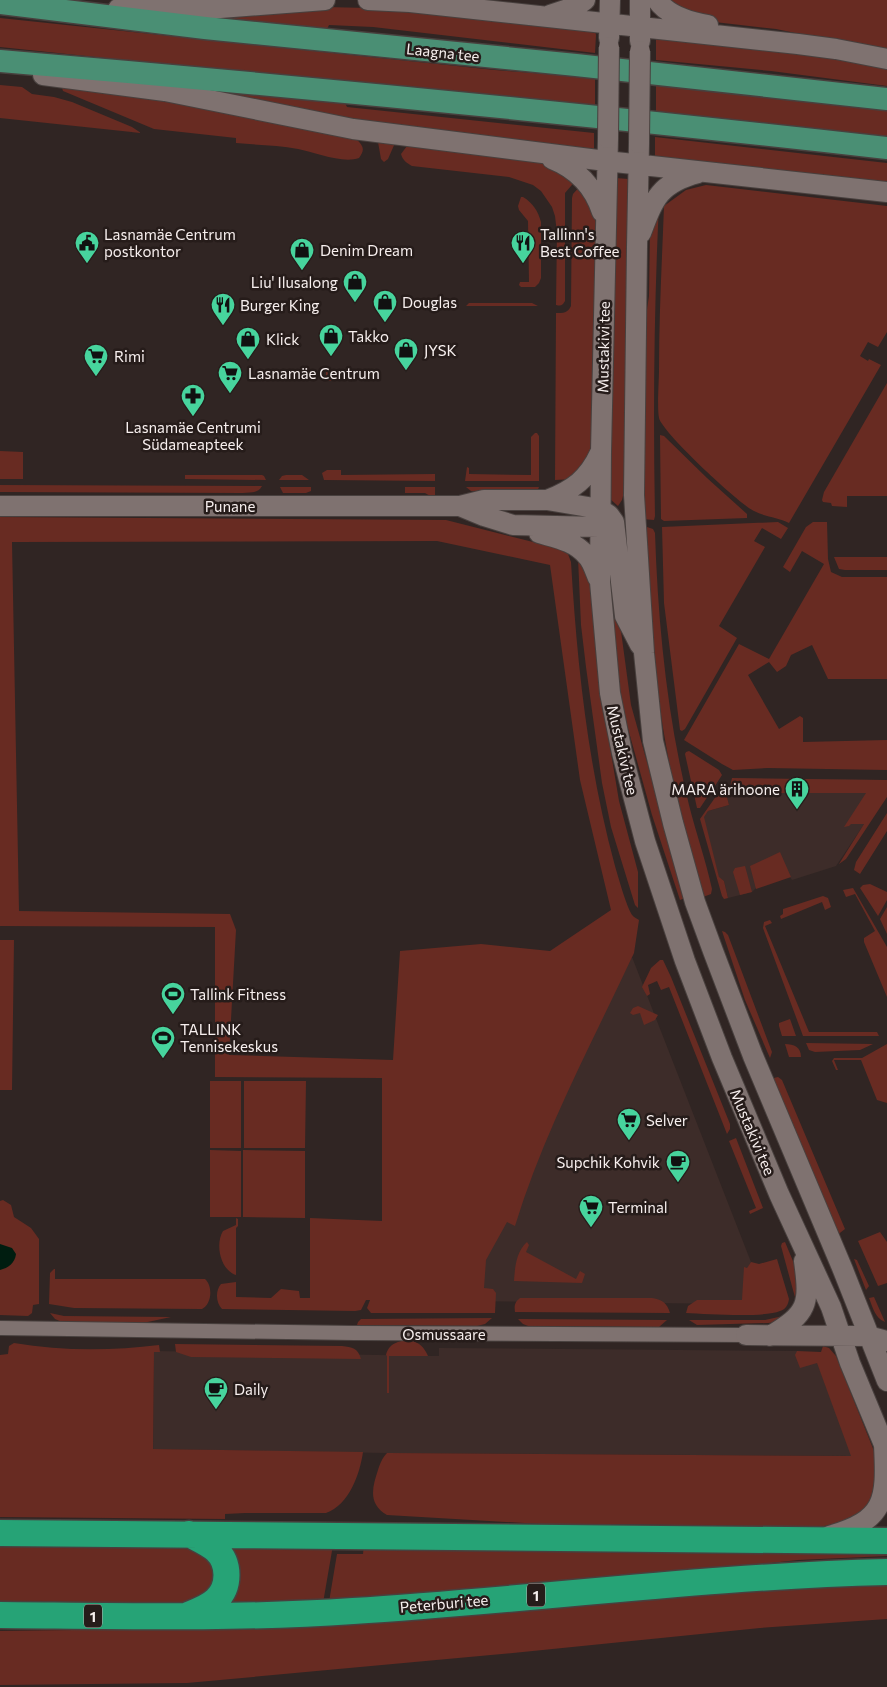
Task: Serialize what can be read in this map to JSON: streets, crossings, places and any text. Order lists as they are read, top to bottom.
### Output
{
  "streets": {
    "highway": ["1", "Peterburi tee"],
    "main road": [
      "Laagna tee",
      "Mustakivi tee",
      "Punane",
      "Osmussaare"
    ]
  },
  "crossings": [
    ["Mustakivi tee", "Punane"],
    ["Mustakivi tee", "Osmussaare"]
  ],
  "places": {
    "public building": ["Lasnamäe Centrum postkontor"],
    "restaurant": ["Tallinn's Best Coffee", "Burger King"],
    "shop": [
      "Denim Dream",
      "Liu' Ilusalong",
      "Douglas",
      "Takko",
      "Klick",
      "JYSK"
    ],
    "supermarket": [
      "Rimi",
      "Lasnamäe Centrum",
      "Selver",
      "Terminal"
    ],
    "pharmacy": ["Lasnamäe Centrumi Südameapteek"],
    "building": ["MARA ärihoone"],
    "sports": ["Tallink Fitness", "TALLINK Tennisekeskus"],
    "cafe": ["Supchik Kohvik", "Daily"]
  }
}
